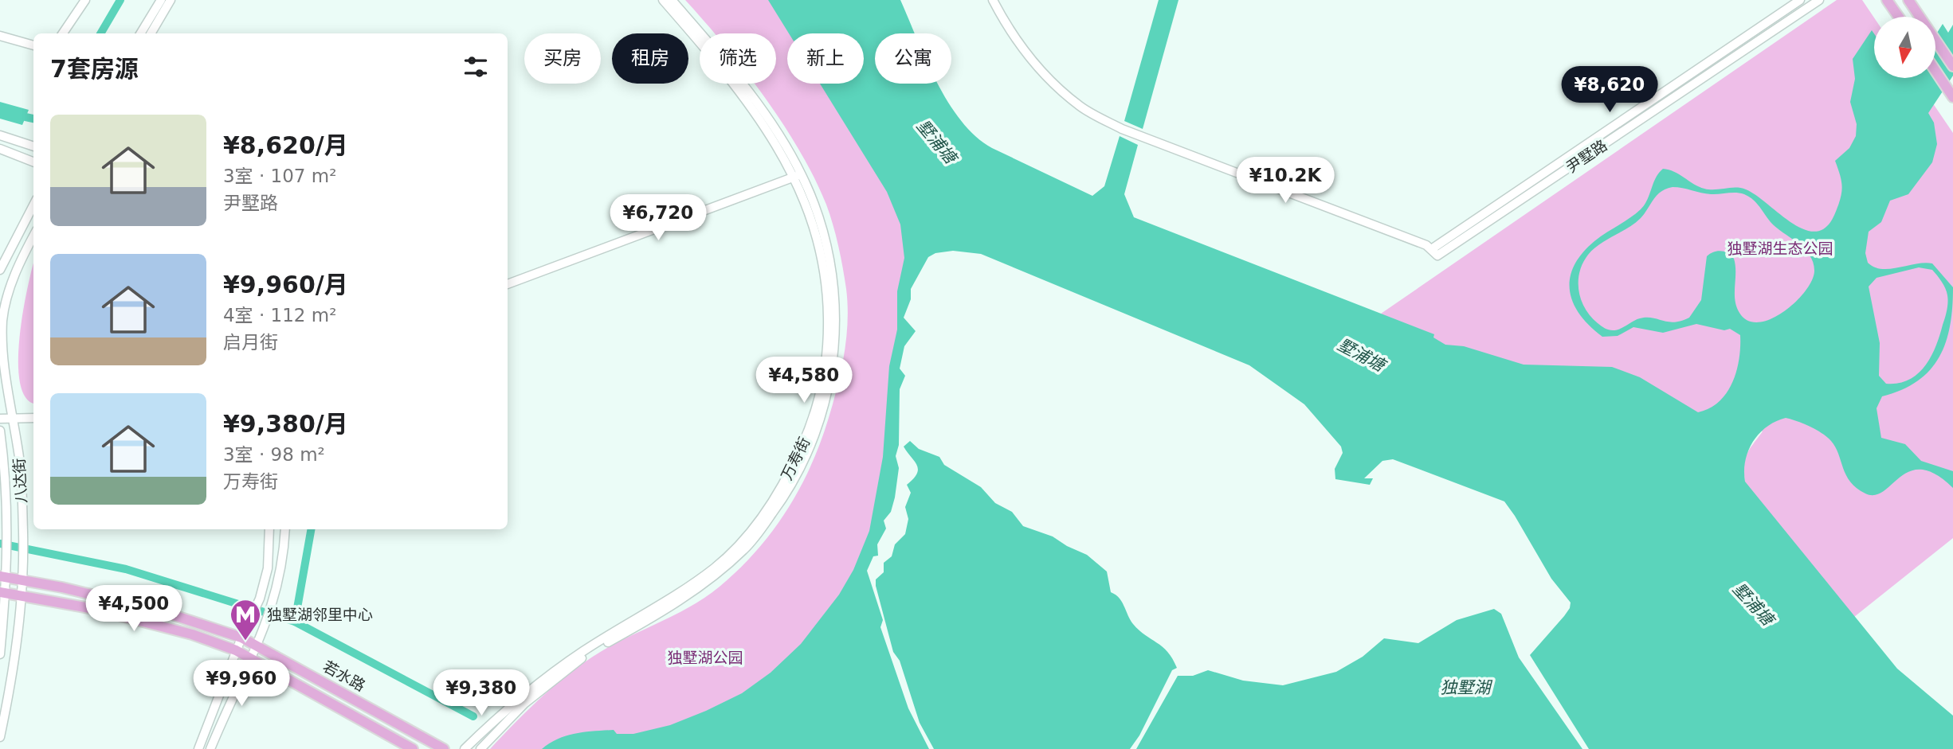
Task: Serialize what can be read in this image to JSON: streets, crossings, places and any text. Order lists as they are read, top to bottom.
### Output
{
  "streets": {
    "main road": ["若水路"],
    "street": ["尹墅路", "万寿街", "八达街"]
  },
  "crossings": [
    ["八达街", "若水路"]
  ],
  "water": ["墅浦塘", "独墅湖"],
  "parks": ["独墅湖生态公园", "独墅湖公园"],
  "places": {
    "metro station": ["独墅湖邻里中心"]
  },
  "north": "bottom",
  "page": {
    "chip": [
      "买房",
      "租房",
      "筛选",
      "新上",
      "公寓"
    ],
    "heading": "7套房源",
    "price": [
      "¥8,620",
      "¥10.2K",
      "¥6,720",
      "¥4,580",
      "¥4,500",
      "¥9,960",
      "¥9,380"
    ],
    "list": [
      {
        "name": "¥8,620/月",
        "note": "3室 · 107 m² · 尹墅路"
      },
      {
        "name": "¥9,960/月",
        "note": "4室 · 112 m² · 启月街"
      },
      {
        "name": "¥9,380/月",
        "note": "3室 · 98 m² · 万寿街"
      }
    ]
  }
}
